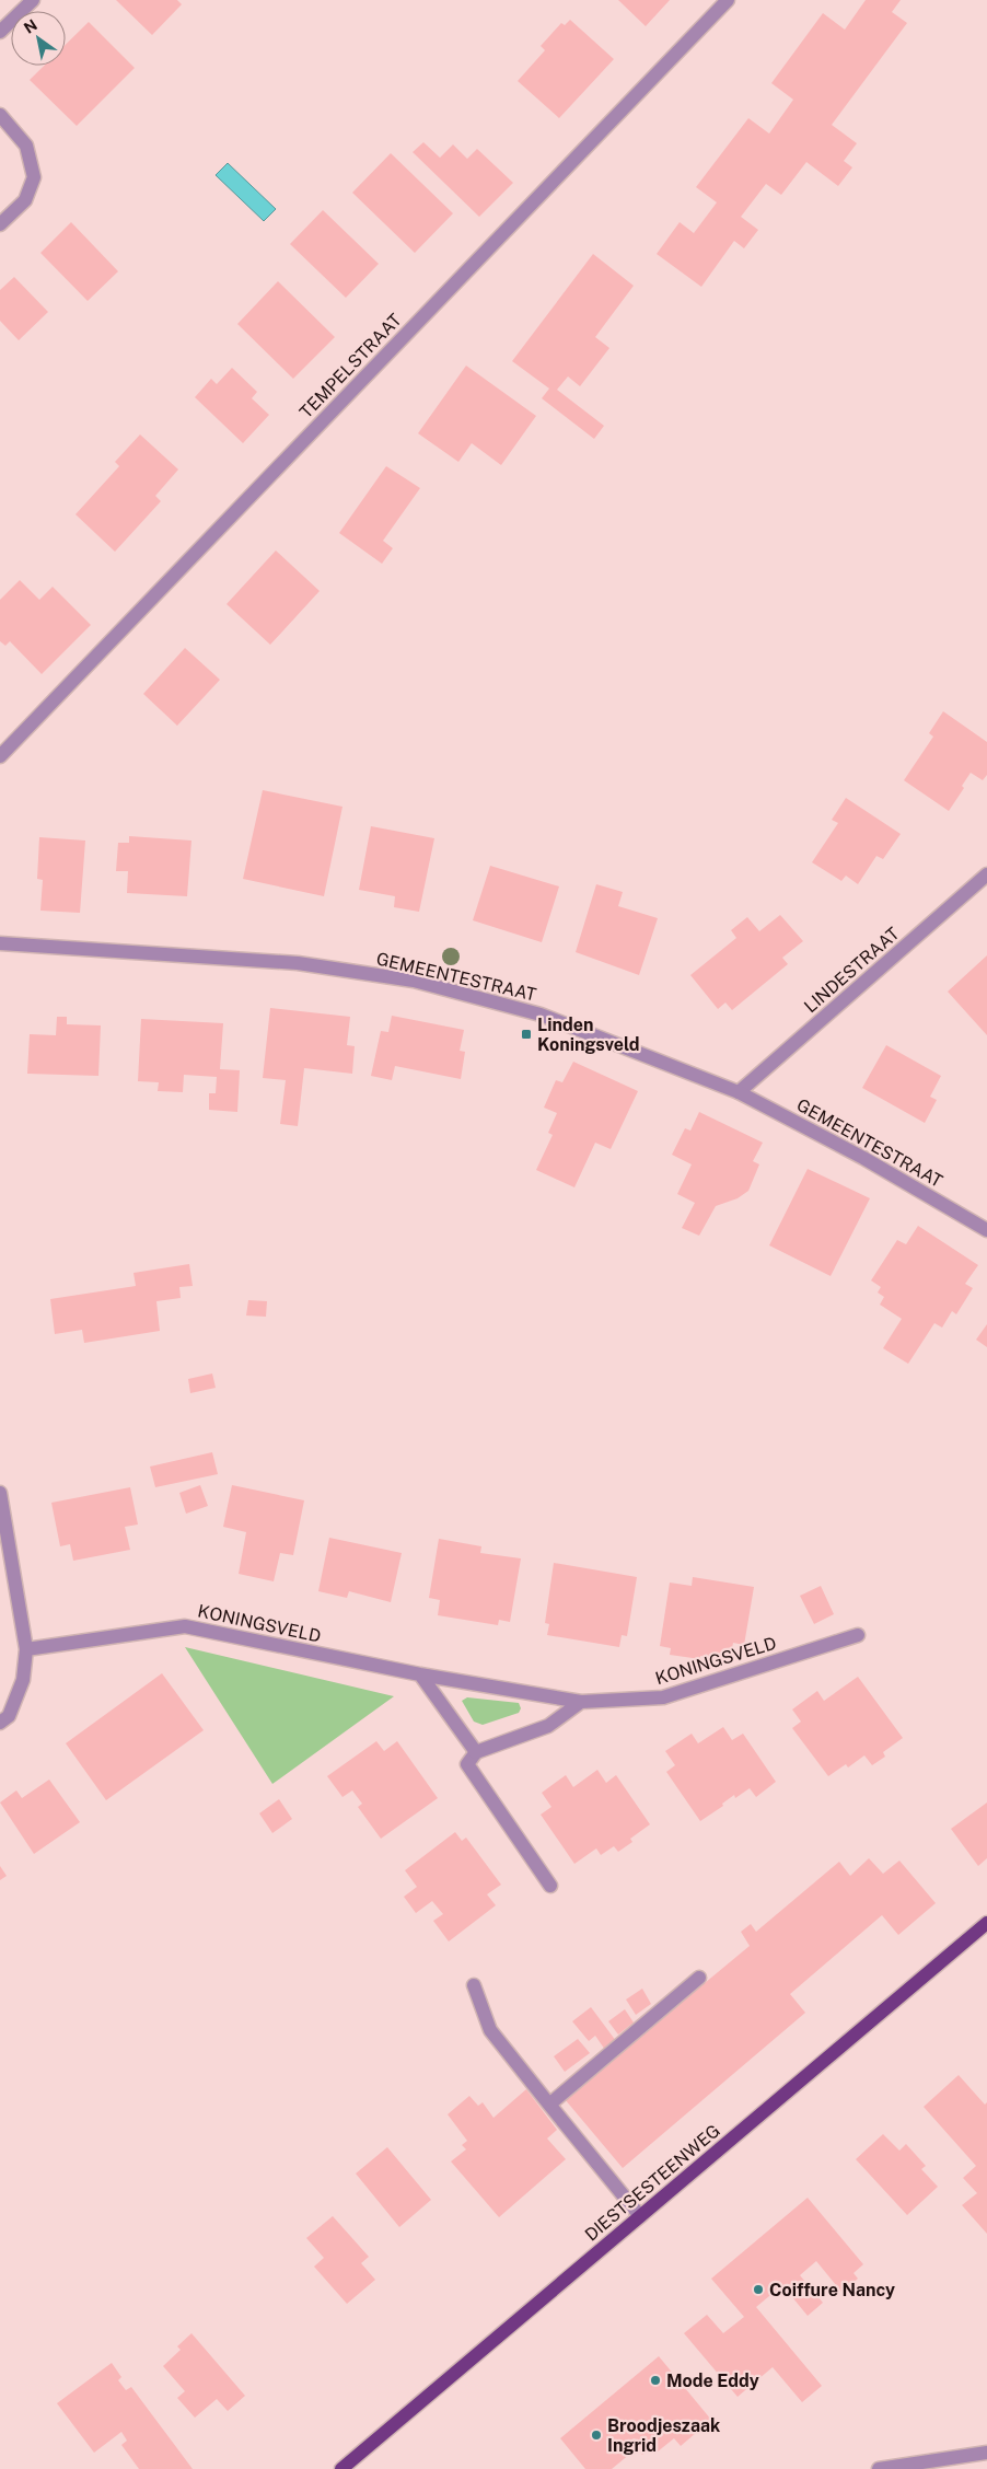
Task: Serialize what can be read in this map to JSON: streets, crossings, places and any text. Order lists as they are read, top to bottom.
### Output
{
  "streets": {
    "main road": ["DIESTSESTEENWEG"],
    "street": [
      "TEMPELSTRAAT",
      "LINDESTRAAT",
      "GEMEENTESTRAAT",
      "KONINGSVELD"
    ]
  },
  "crossings": [
    ["LINDESTRAAT", "GEMEENTESTRAAT"]
  ],
  "places": {
    "transit": ["Linden Koningsveld"],
    "other": ["Coiffure Nancy", "Mode Eddy", "Broodjeszaak Ingrid"]
  },
  "north": "top left"
}
